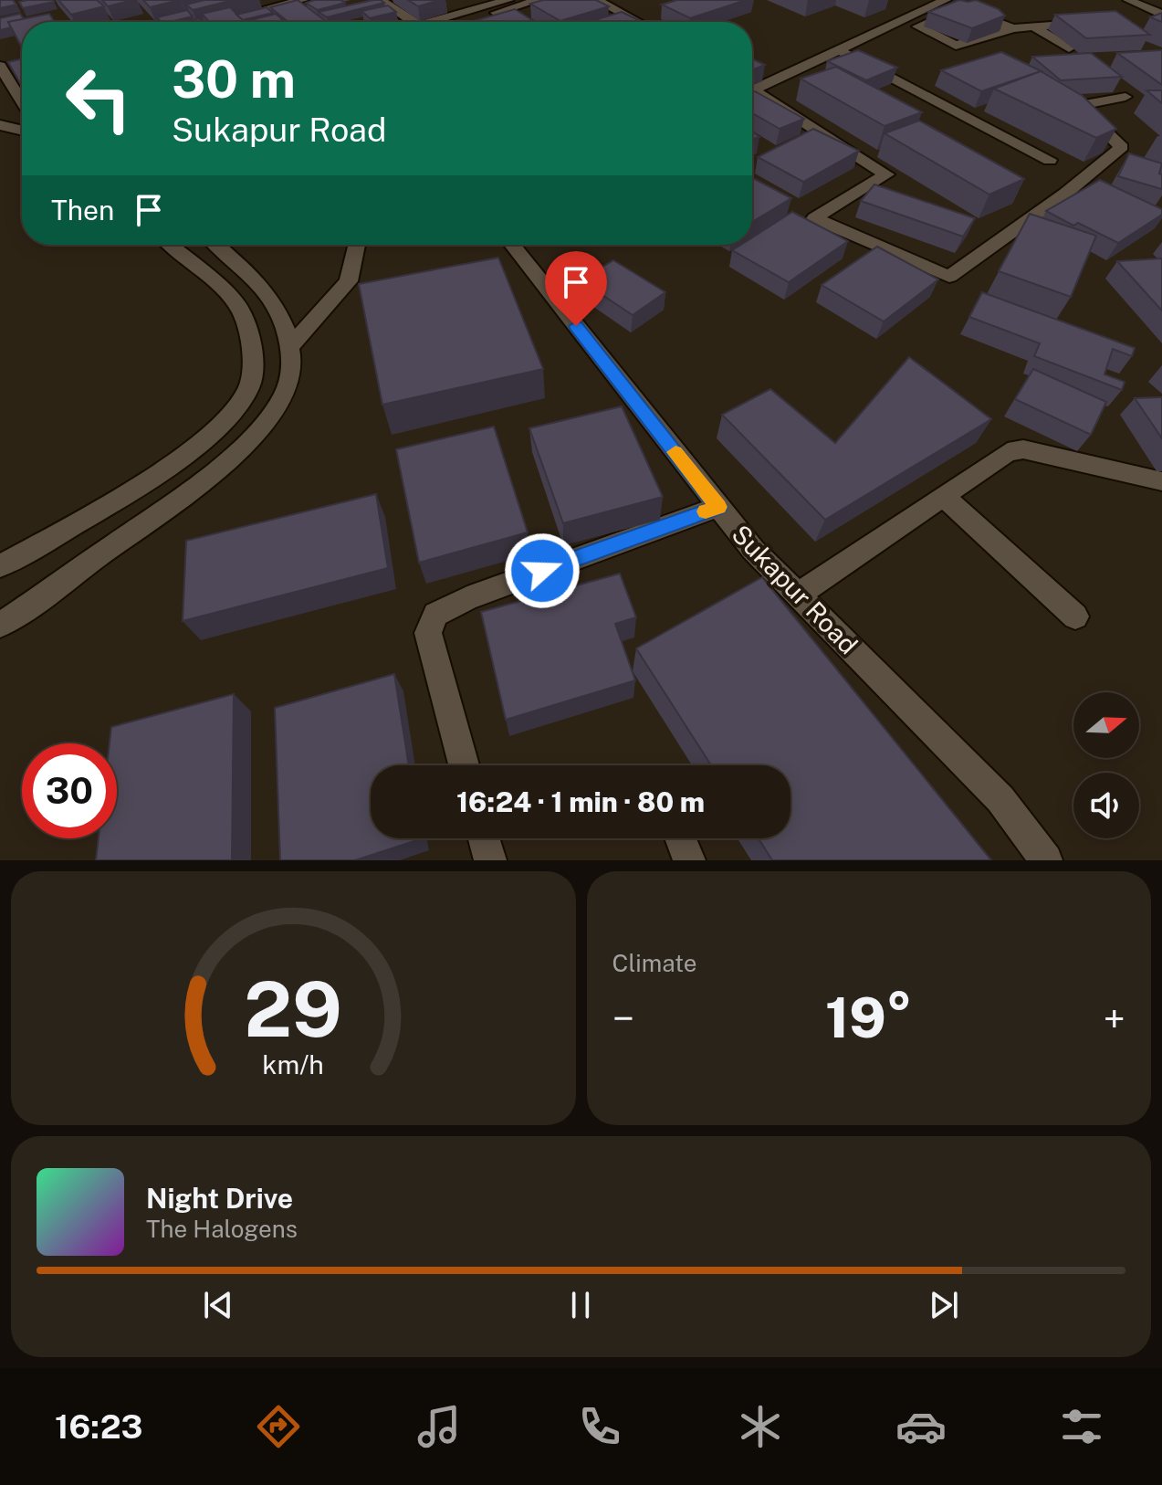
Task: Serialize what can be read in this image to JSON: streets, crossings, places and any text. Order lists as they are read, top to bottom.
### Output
{
  "streets": {
    "street": ["Sukapur Road"]
  },
  "north": "right",
  "page": {
    "turn": ["30 m", "Sukapur Road"],
    "then": "Then",
    "limit": "30",
    "trip": "16:24 · 1 min · 80 m",
    "tile": "Climate",
    "heat": ["−", "19°", "+"],
    "song": ["Night Drive", "The Halogens"],
    "tabs": "16:23",
    "gauge": ["29", "km/h"]
  }
}
